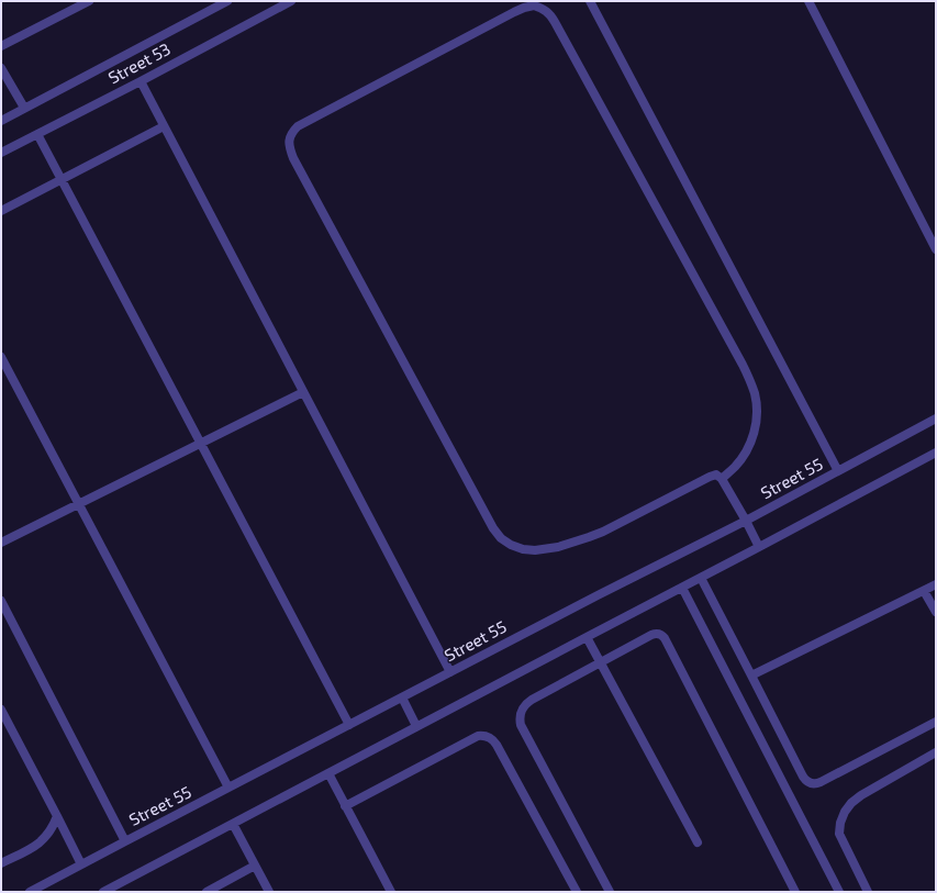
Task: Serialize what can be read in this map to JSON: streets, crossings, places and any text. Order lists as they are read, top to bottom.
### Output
{
  "streets": {
    "lane": ["Street 53", "Street 55"]
  }
}
